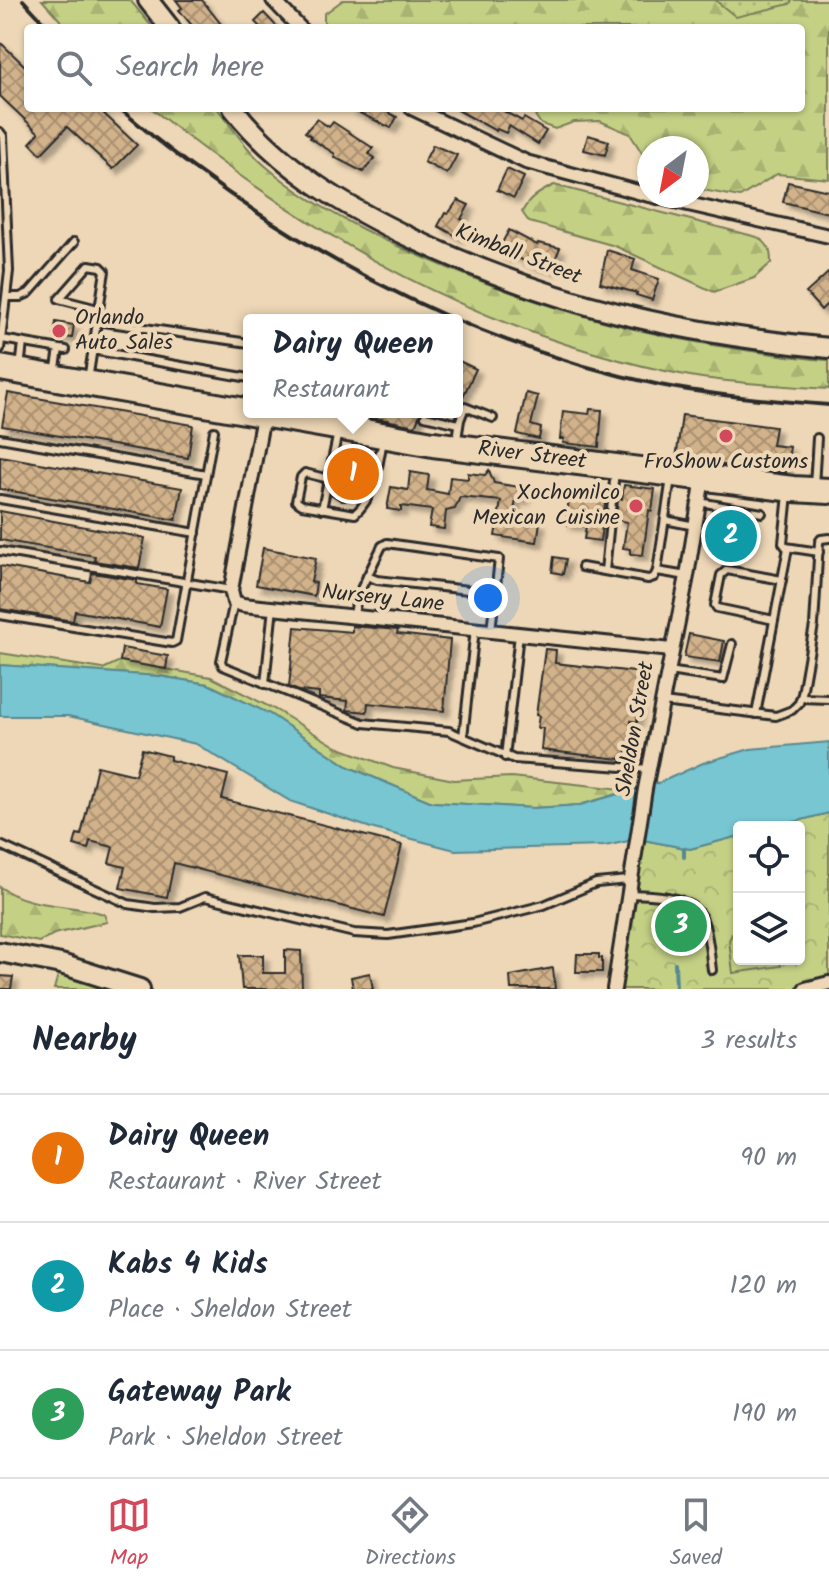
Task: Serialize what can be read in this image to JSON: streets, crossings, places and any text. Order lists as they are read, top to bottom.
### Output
{
  "streets": {
    "highway": ["River Street"],
    "main road": ["Kimball Street"],
    "street": ["Nursery Lane", "Sheldon Street"]
  },
  "crossings": [
    ["River Street", "Sheldon Street"],
    ["Nursery Lane", "Sheldon Street"]
  ],
  "places": ["Orlando Auto Sales", "FroShow Customs", "Xochomilco Mexican Cuisine"],
  "north": "bottom left",
  "page": {
    "search": "Search here",
    "popup": ["Dairy Queen", "Restaurant"],
    "pins": ["1", "2", "3"],
    "heading": ["Nearby", "3 results"],
    "list": [
      {
        "mark": "1",
        "name": "Dairy Queen",
        "note": "Restaurant · River Street",
        "value": "90 m"
      },
      {
        "mark": "2",
        "name": "Kabs 4 Kids",
        "note": "Place · Sheldon Street",
        "value": "120 m"
      },
      {
        "mark": "3",
        "name": "Gateway Park",
        "note": "Park · Sheldon Street",
        "value": "190 m"
      }
    ],
    "nav": ["Map", "Directions", "Saved"]
  }
}
